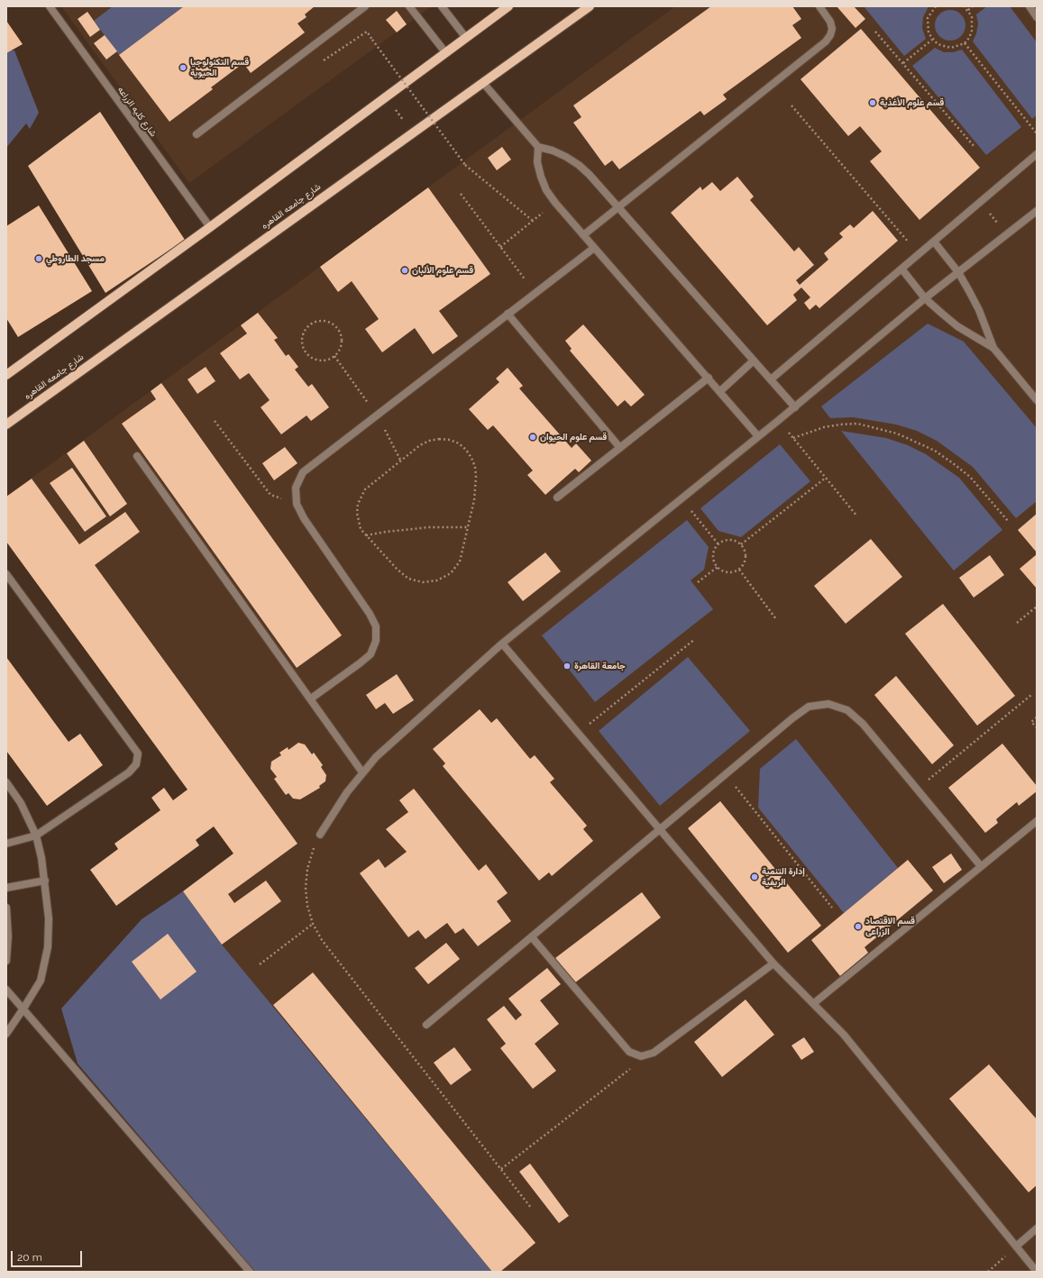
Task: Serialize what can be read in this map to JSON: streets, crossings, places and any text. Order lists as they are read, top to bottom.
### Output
{
  "streets": {
    "main road": ["شارع جامعه القاهره"],
    "street": ["شارع كليه الزراعه"]
  },
  "places": [
    "قسم التكنولوجيا الحيوية",
    "قسم علوم الأغذية",
    "مسجد الطاروطي",
    "قسم علوم الألبان",
    "قسم علوم الحيوان",
    "جامعة القاهرة",
    "إدارة التنمية الريفية",
    "قسم الاقتصاد الزراعى"
  ],
  "scale_bar": "20 m"
}
